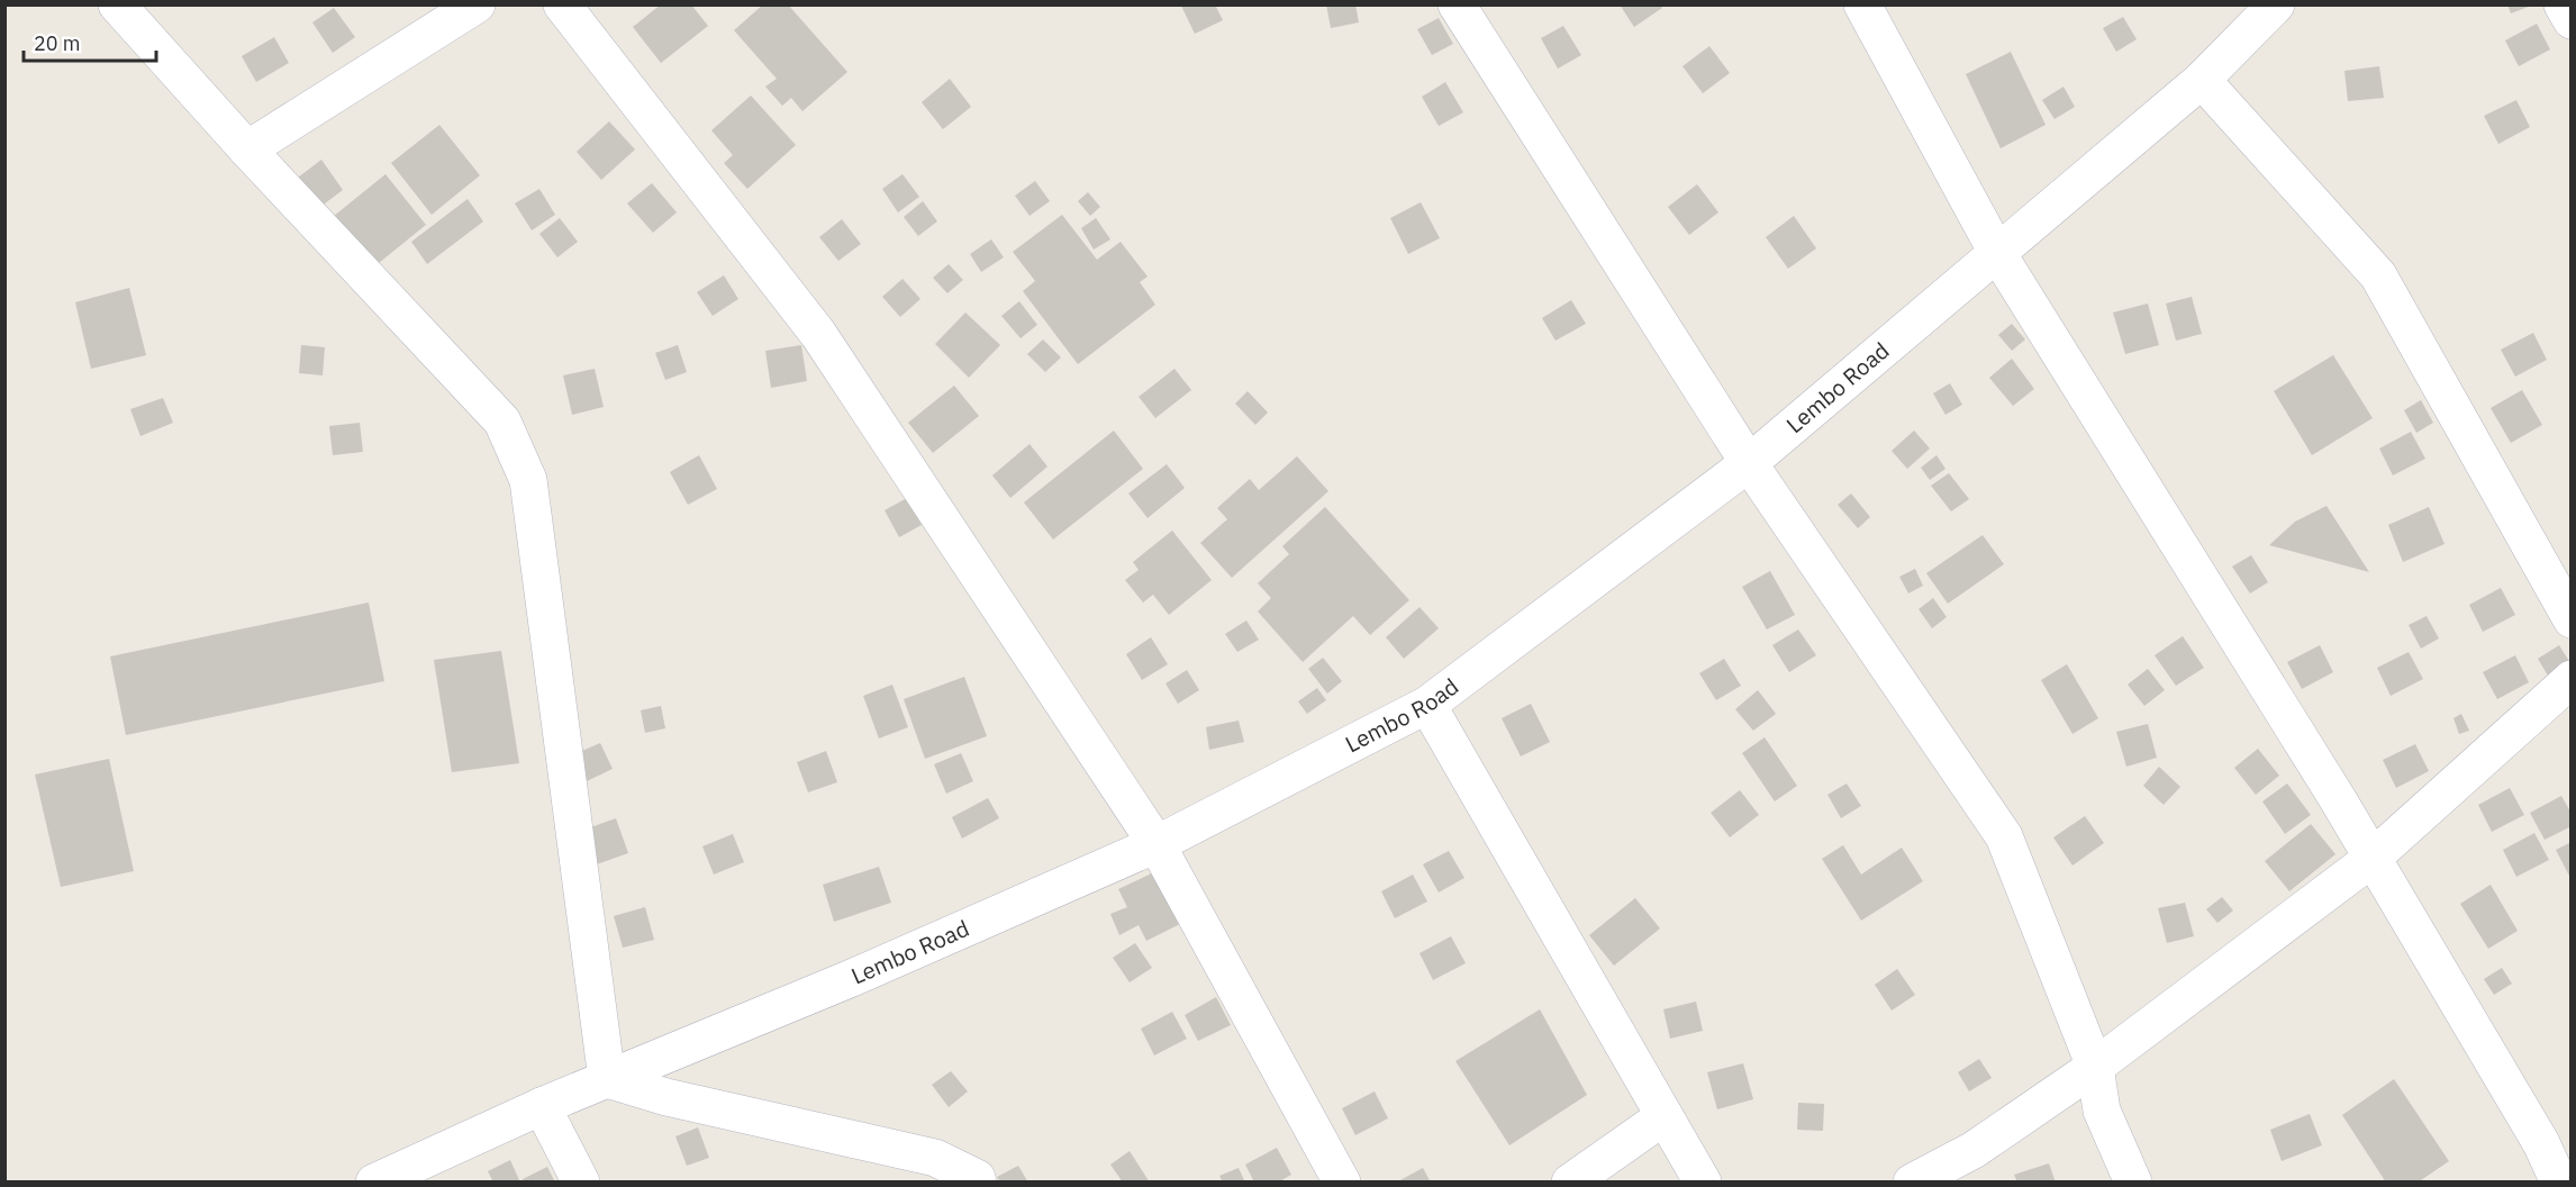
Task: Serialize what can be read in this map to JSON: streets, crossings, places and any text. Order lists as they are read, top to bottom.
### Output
{
  "streets": {
    "street": ["Lembo Road"]
  },
  "scale_bar": "20 m"
}
